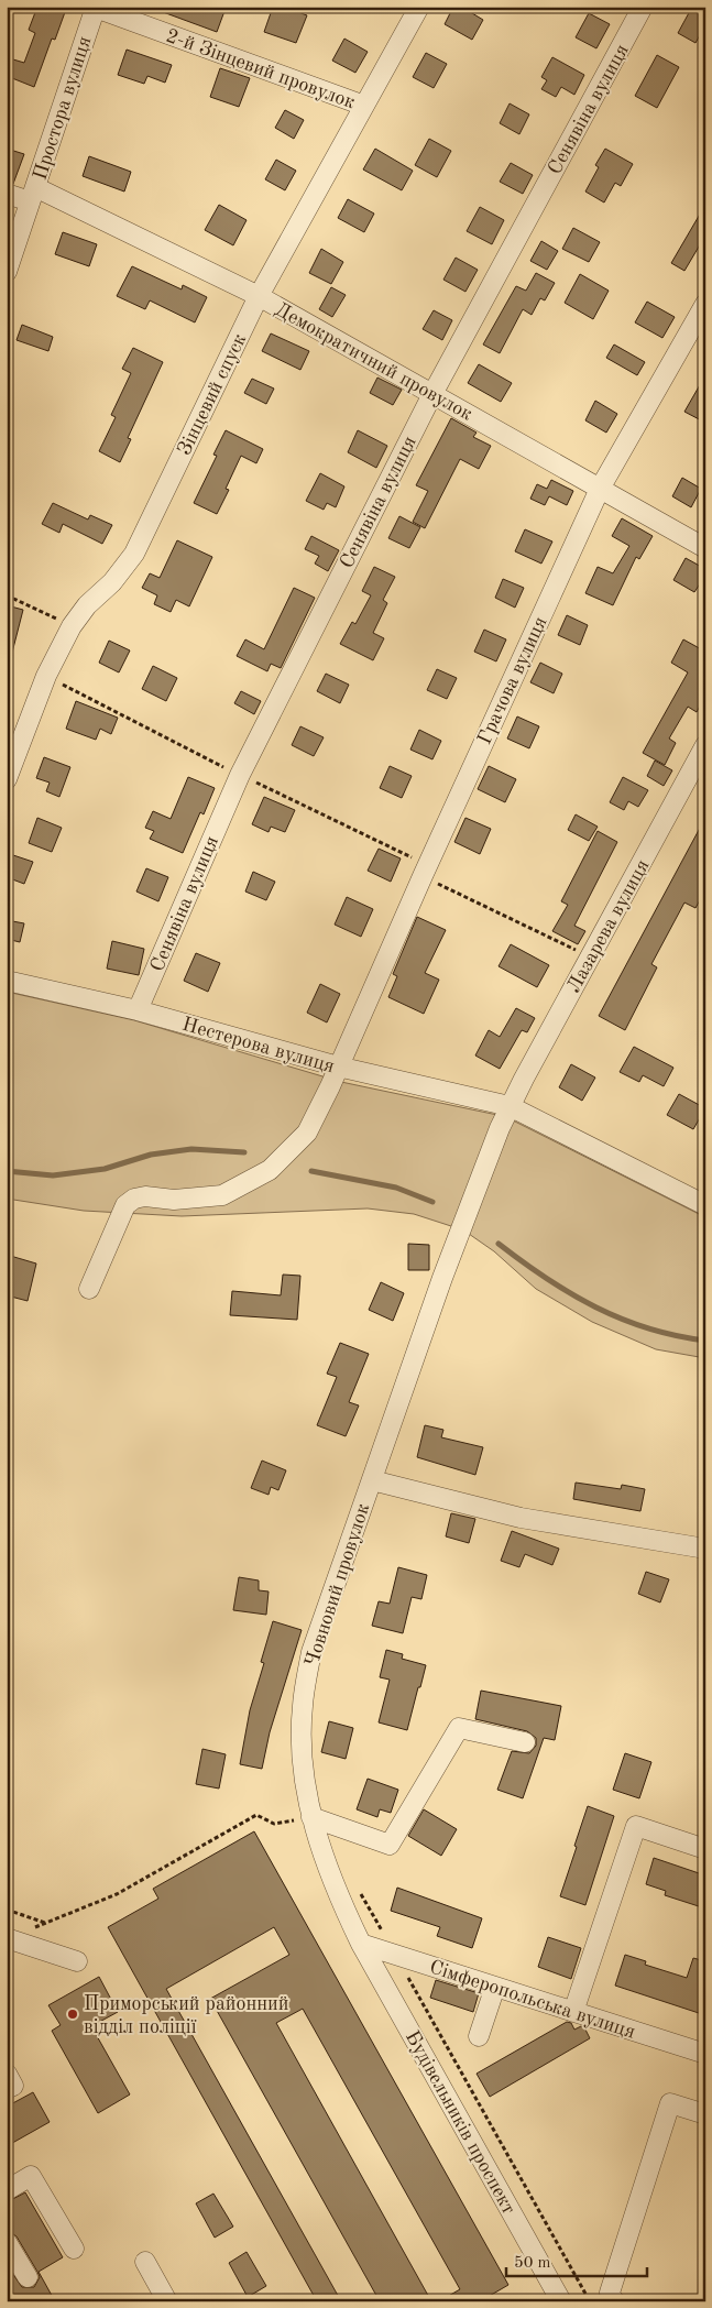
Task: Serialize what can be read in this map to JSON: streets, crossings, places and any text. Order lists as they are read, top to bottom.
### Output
{
  "streets": {
    "street": [
      "2-й Зінцевий провулок",
      "Простора вулиця",
      "Сенявіна вулиця",
      "Демократичний провулок",
      "Зінцевий спуск",
      "Грачова вулиця",
      "Лазарева вулиця",
      "Нестерова вулиця",
      "Човновий провулок",
      "Сімферопольська вулиця",
      "Будівельників проспект"
    ]
  },
  "crossings": [
    ["2-й Зінцевий провулок", "Простора вулиця"],
    ["2-й Зінцевий провулок", "Зінцевий спуск"],
    ["Простора вулиця", "Демократичний провулок"],
    ["Сенявіна вулиця", "Демократичний провулок"],
    ["Сенявіна вулиця", "Нестерова вулиця"],
    ["Демократичний провулок", "Зінцевий спуск"],
    ["Демократичний провулок", "Грачова вулиця"],
    ["Грачова вулиця", "Нестерова вулиця"],
    ["Лазарева вулиця", "Нестерова вулиця"],
    ["Лазарева вулиця", "Човновий провулок"],
    ["Нестерова вулиця", "Човновий провулок"],
    ["Човновий провулок", "Сімферопольська вулиця"],
    ["Човновий провулок", "Будівельників проспект"],
    ["Сімферопольська вулиця", "Будівельників проспект"]
  ],
  "places": ["Приморський районний відділ поліції"],
  "scale_bar": "50 m"
}
